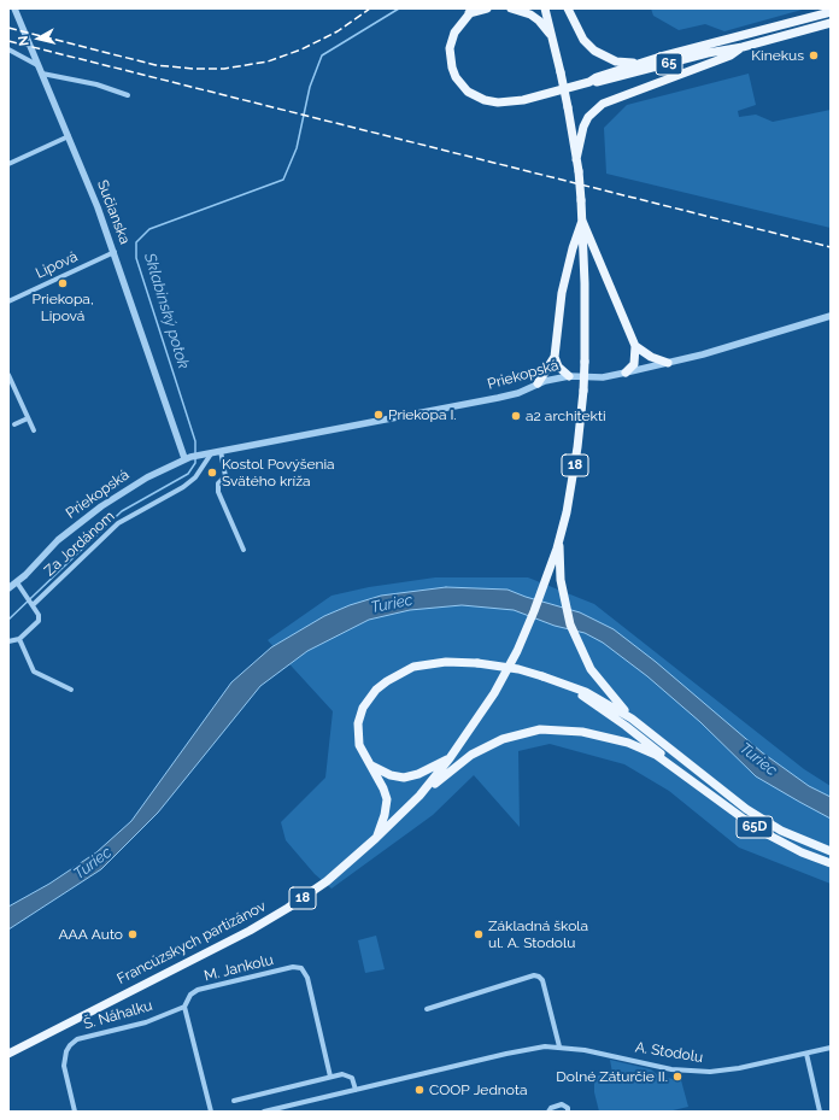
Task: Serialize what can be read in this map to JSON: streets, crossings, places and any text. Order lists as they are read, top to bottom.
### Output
{
  "streets": {
    "main road": [
      "65",
      "18",
      "65D",
      "Francúzskych partizánov"
    ],
    "street": [
      "Sučianska",
      "Lipová",
      "Priekopská",
      "Za Jordánom",
      "M. Jankolu",
      "Š. Náhalku",
      "A. Stodolu"
    ]
  },
  "crossings": [
    ["Sučianska", "Lipová"],
    ["Sučianska", "Priekopská"],
    ["Priekopská", "Za Jordánom"],
    ["18", "Francúzskych partizánov"],
    ["M. Jankolu", "Š. Náhalku"]
  ],
  "water": ["Sklabinský potok", "Turiec"],
  "places": [
    "Kinekus",
    "Priekopa, Lipová",
    "Priekopa I.",
    "a2 architekti",
    "Kostol Povýšenia Svätého kríža",
    "AAA Auto",
    "Základná škola ul. A. Stodolu",
    "Dolné Záturčie II.",
    "COOP Jednota"
  ],
  "north": "left"
}
